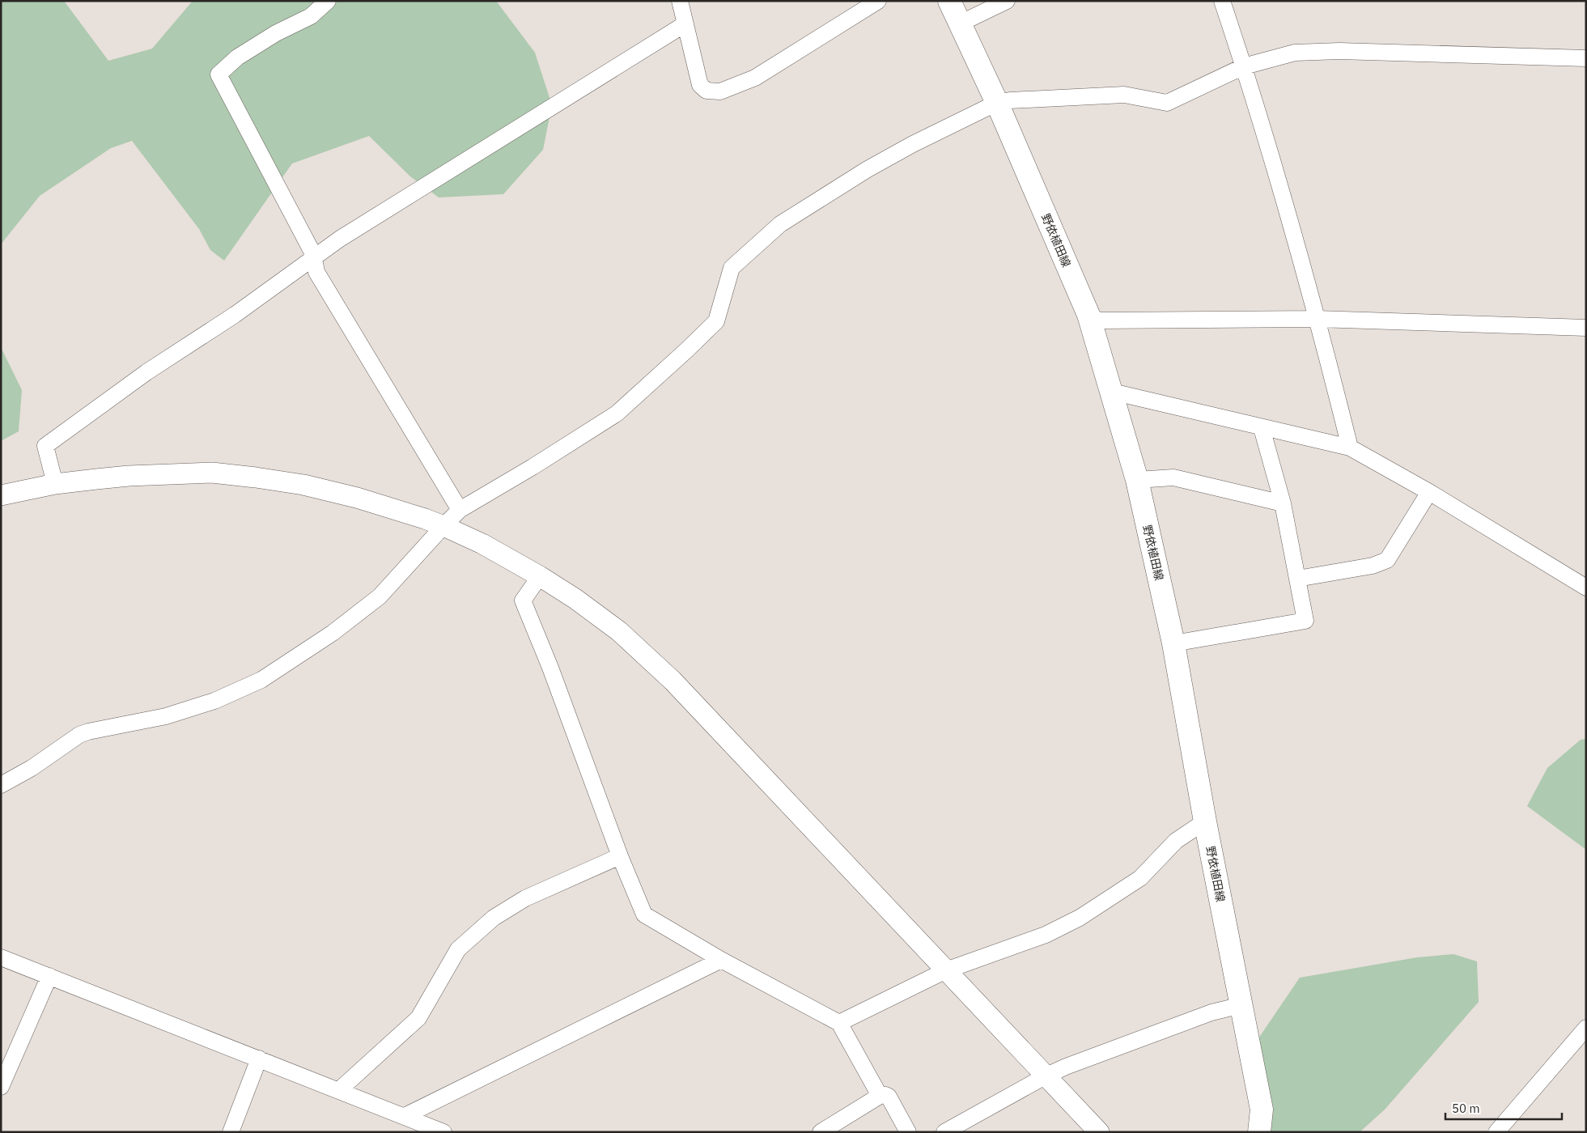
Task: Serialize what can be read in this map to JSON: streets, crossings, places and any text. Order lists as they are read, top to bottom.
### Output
{
  "streets": {
    "main road": ["野依植田線"]
  },
  "scale_bar": "50 m"
}
